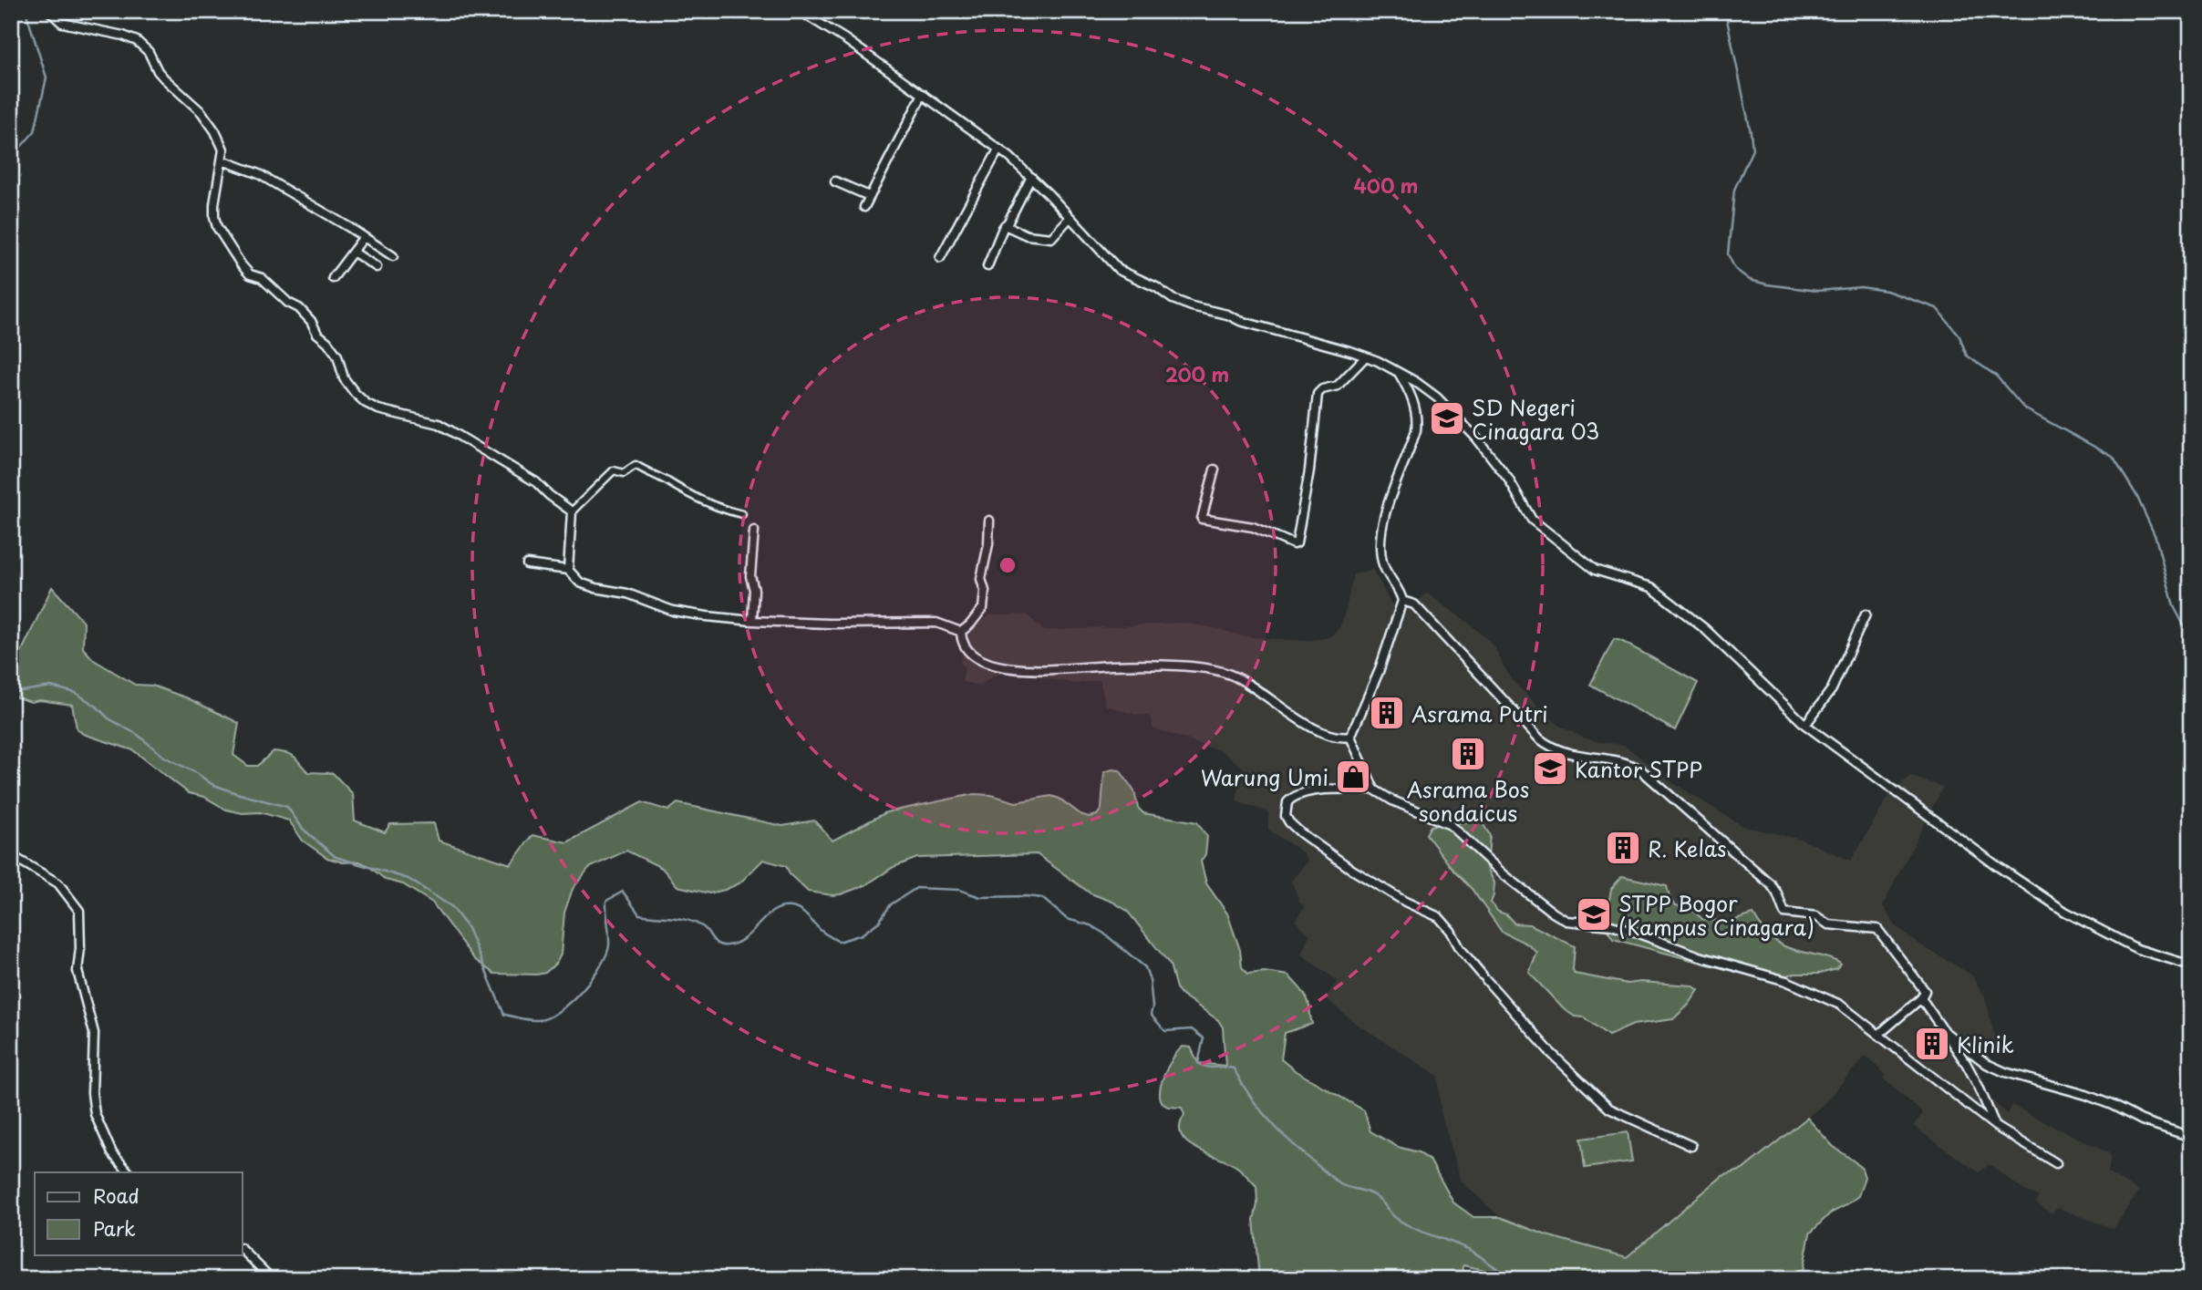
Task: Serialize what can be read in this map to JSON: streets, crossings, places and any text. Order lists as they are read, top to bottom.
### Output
{
  "places": {
    "school or university": ["SD Negeri Cinagara 03", "Kantor STPP", "STPP Bogor (Kampus Cinagara)"],
    "building": [
      "Asrama Putri",
      "Asrama Bos sondaicus",
      "R. Kelas",
      "Klinik"
    ],
    "shop": ["Warung Umi"]
  },
  "legend": ["Road", "Park"],
  "rings": ["400 m", "200 m"]
}
